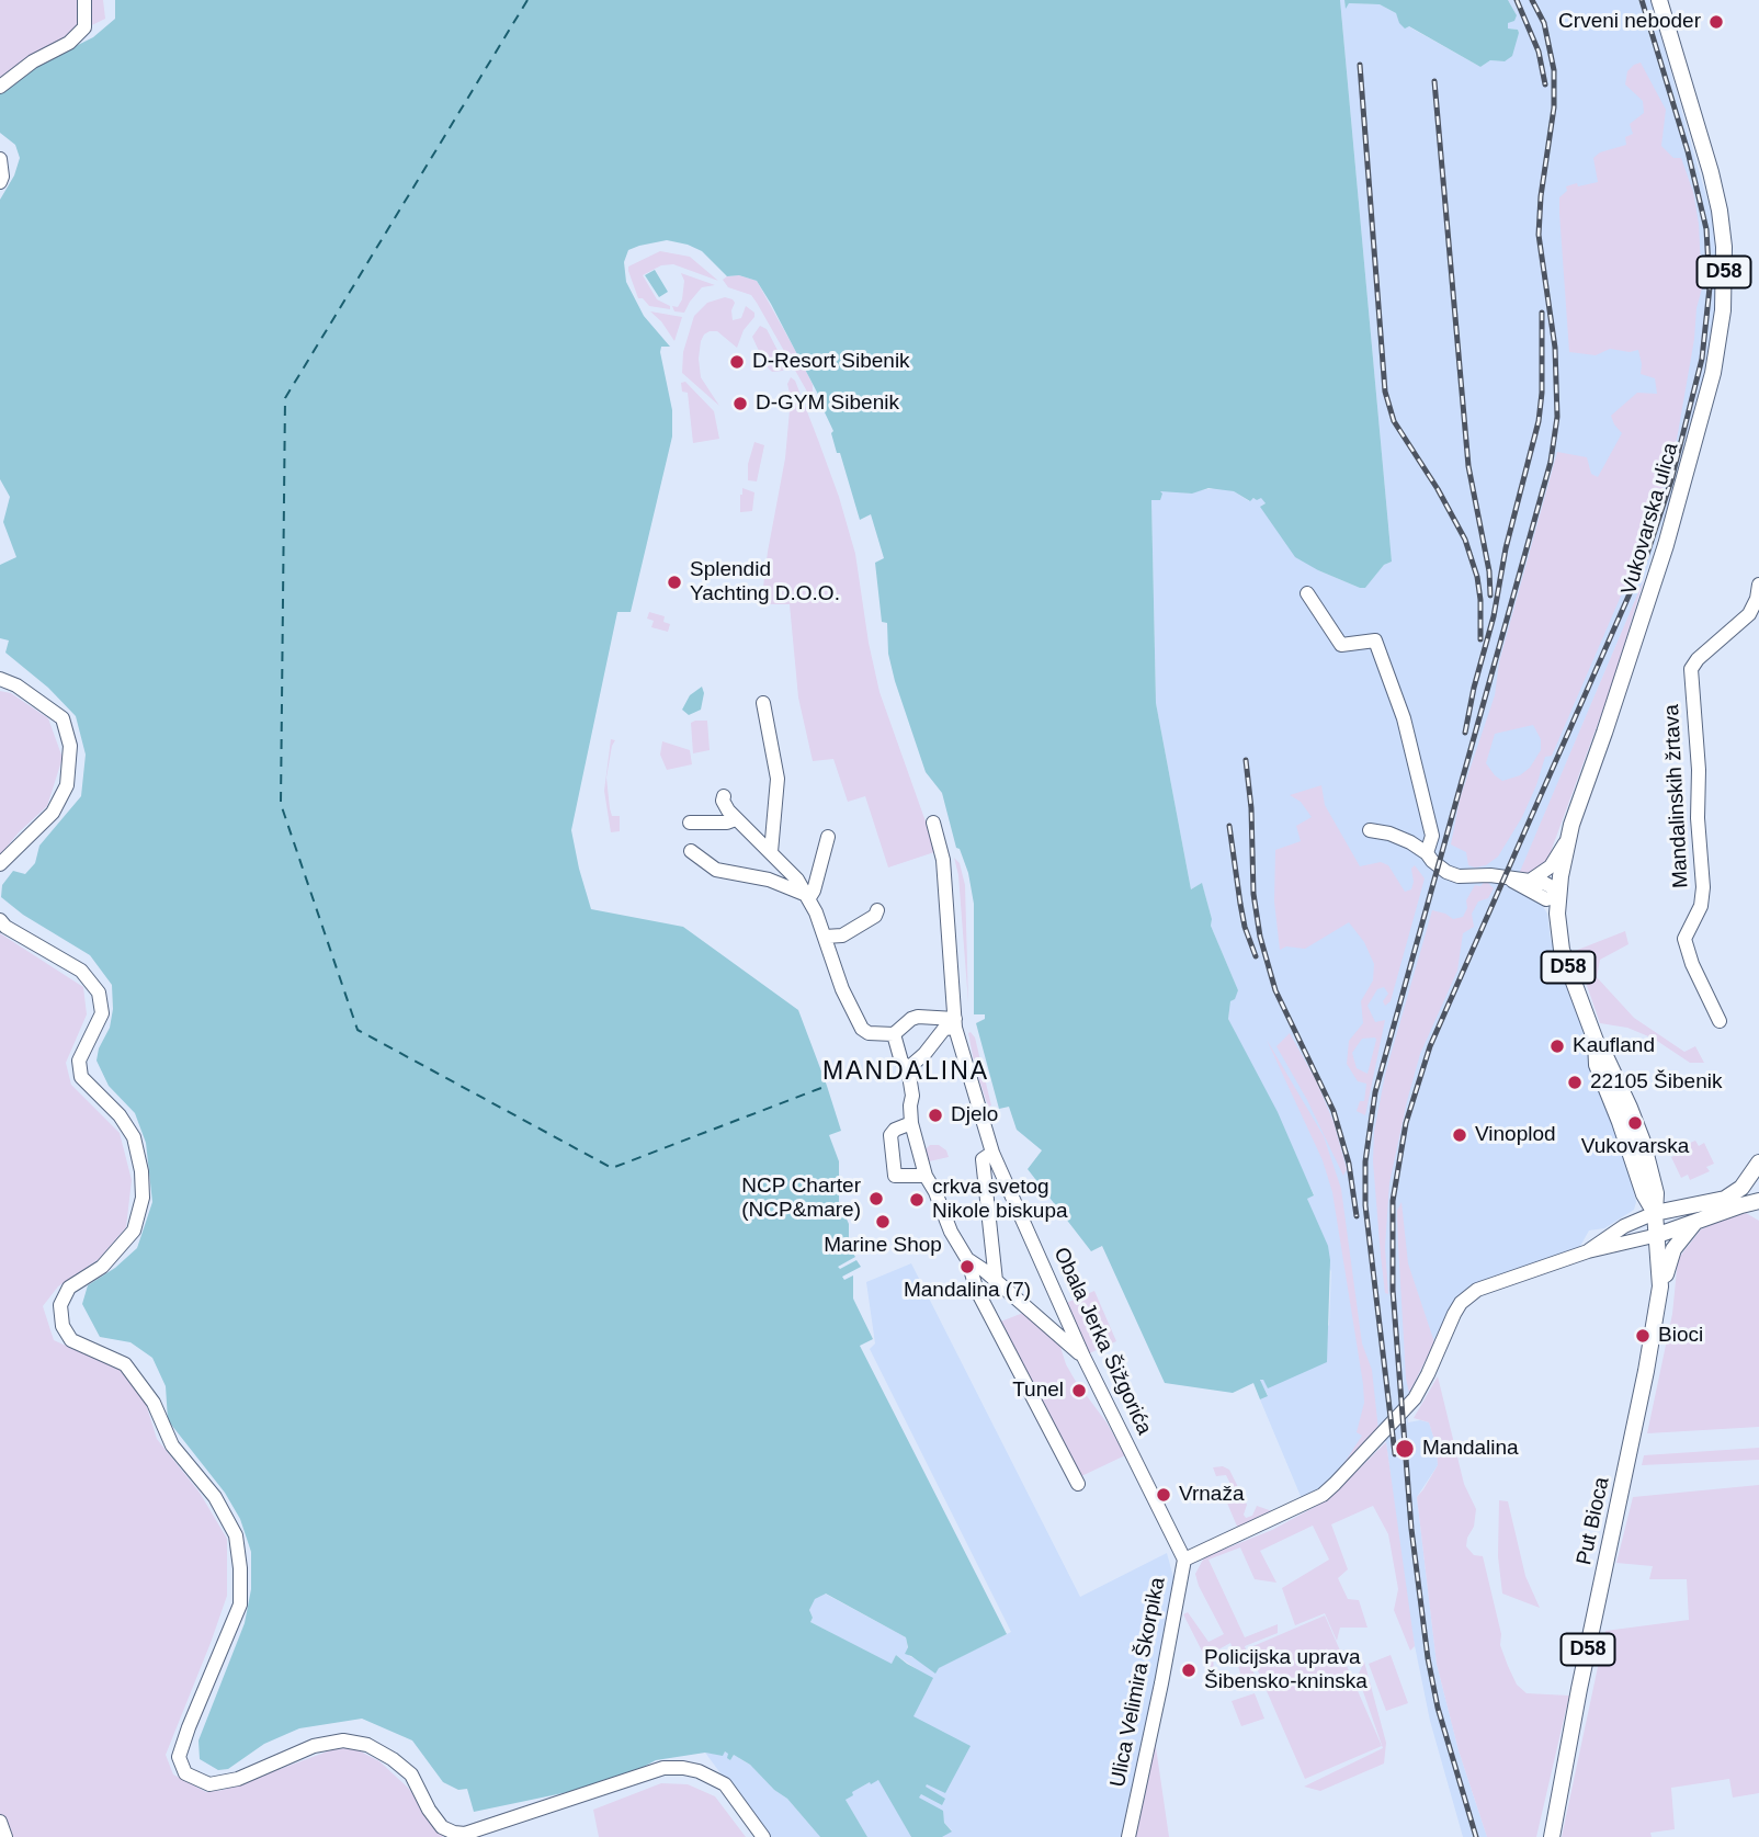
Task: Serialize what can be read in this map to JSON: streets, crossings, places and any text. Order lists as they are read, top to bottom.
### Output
{
  "streets": {
    "main road": ["D58", "Vukovarska ulica", "Put Bioca"],
    "street": ["Mandalinskih žrtava", "Obala Jerka Šižgorića", "Ulica Velimira Škorpika"]
  },
  "crossings": [
    ["Vukovarska ulica", "Put Bioca"],
    ["Vukovarska ulica", "Ulica Velimira Škorpika"],
    ["Obala Jerka Šižgorića", "Ulica Velimira Škorpika"],
    ["Put Bioca", "Ulica Velimira Škorpika"]
  ],
  "districts": ["MANDALINA"],
  "places": [
    "Crveni neboder",
    "D-Resort Sibenik",
    "D-GYM Sibenik",
    "Splendid Yachting D.O.O.",
    "Kaufland",
    "22105 Šibenik",
    "Djelo",
    "Vukovarska",
    "Vinoplod",
    "NCP Charter (NCP&mare)",
    "crkva svetog Nikole biskupa",
    "Marine Shop",
    "Mandalina (7)",
    "Bioci",
    "Tunel",
    "Mandalina",
    "Vrnaža",
    "Policijska uprava Šibensko-kninska"
  ]
}
